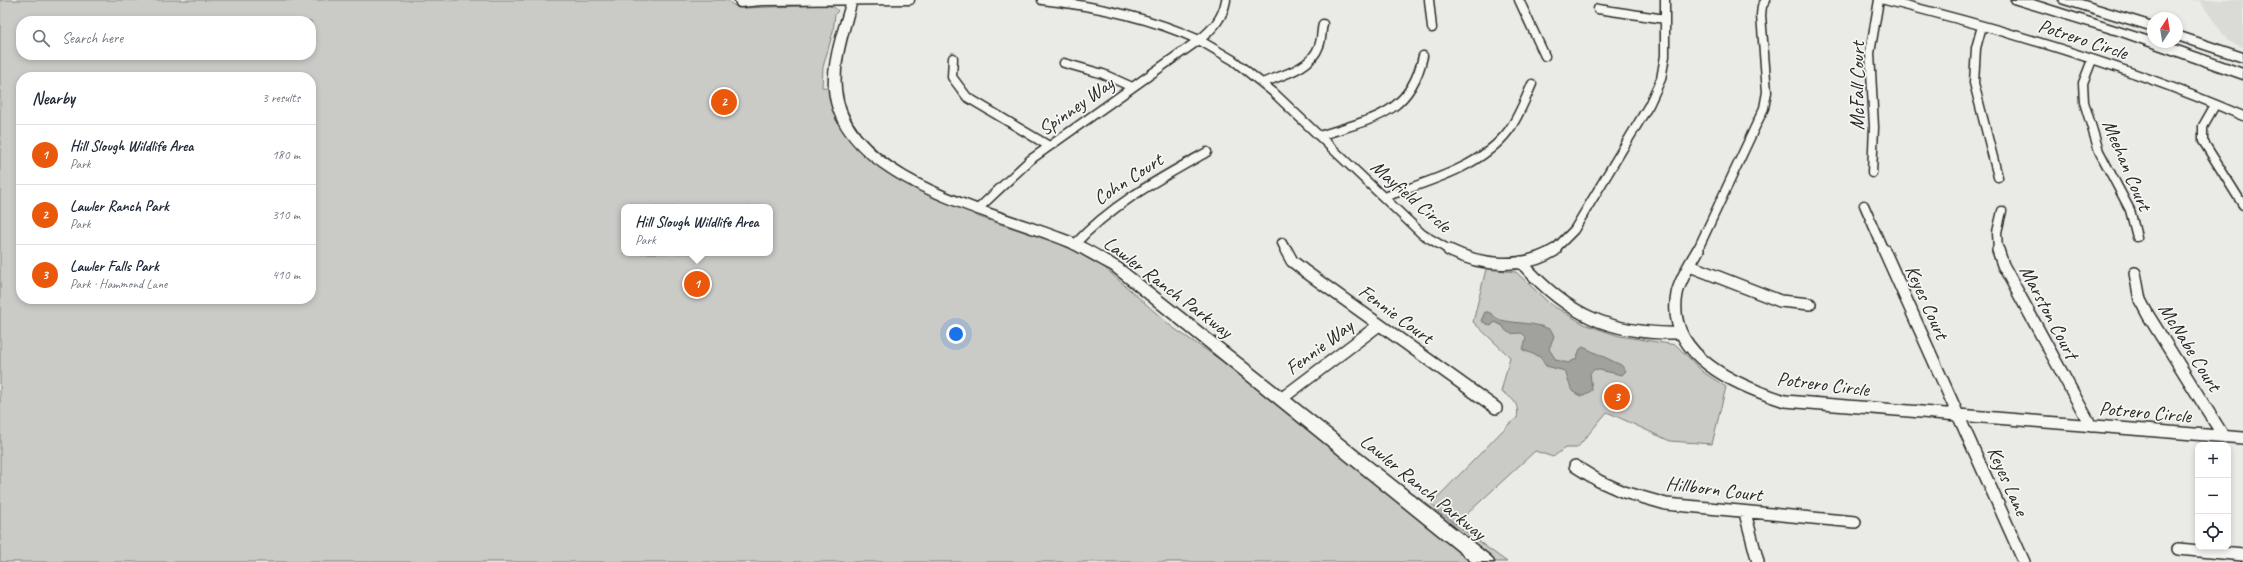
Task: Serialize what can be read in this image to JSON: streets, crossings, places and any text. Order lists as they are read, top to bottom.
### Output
{
  "streets": {
    "street": [
      "Potrero Circle",
      "McFall Court",
      "Spinney Way",
      "Meehan Court",
      "Cohn Court",
      "Mayfield Circle",
      "Lawler Ranch Parkway",
      "Keyes Court",
      "Marston Court",
      "Fennie Court",
      "Fennie Way",
      "McNabe Court",
      "Keyes Lane",
      "Hillborn Court"
    ]
  },
  "crossings": [
    ["Potrero Circle", "Meehan Court"],
    ["Potrero Circle", "Keyes Court"],
    ["Potrero Circle", "Marston Court"],
    ["Potrero Circle", "McNabe Court"],
    ["Potrero Circle", "Keyes Lane"],
    ["Spinney Way", "Mayfield Circle"],
    ["Spinney Way", "Lawler Ranch Parkway"],
    ["Cohn Court", "Lawler Ranch Parkway"],
    ["Lawler Ranch Parkway", "Fennie Way"],
    ["Keyes Court", "Keyes Lane"],
    ["Fennie Court", "Fennie Way"]
  ],
  "north": "top",
  "page": {
    "search": "Search here",
    "heading": ["Nearby", "3 results"],
    "pins": ["2", "1", "3"],
    "list": [
      {
        "mark": "1",
        "name": "Hill Slough Wildlife Area",
        "note": "Park",
        "value": "180 m"
      },
      {
        "mark": "2",
        "name": "Lawler Ranch Park",
        "note": "Park",
        "value": "310 m"
      },
      {
        "mark": "3",
        "name": "Lawler Falls Park",
        "note": "Park · Hammond Lane",
        "value": "410 m"
      }
    ],
    "popup": ["Hill Slough Wildlife Area", "Park"],
    "map_buttons": ["+", "−"]
  }
}
